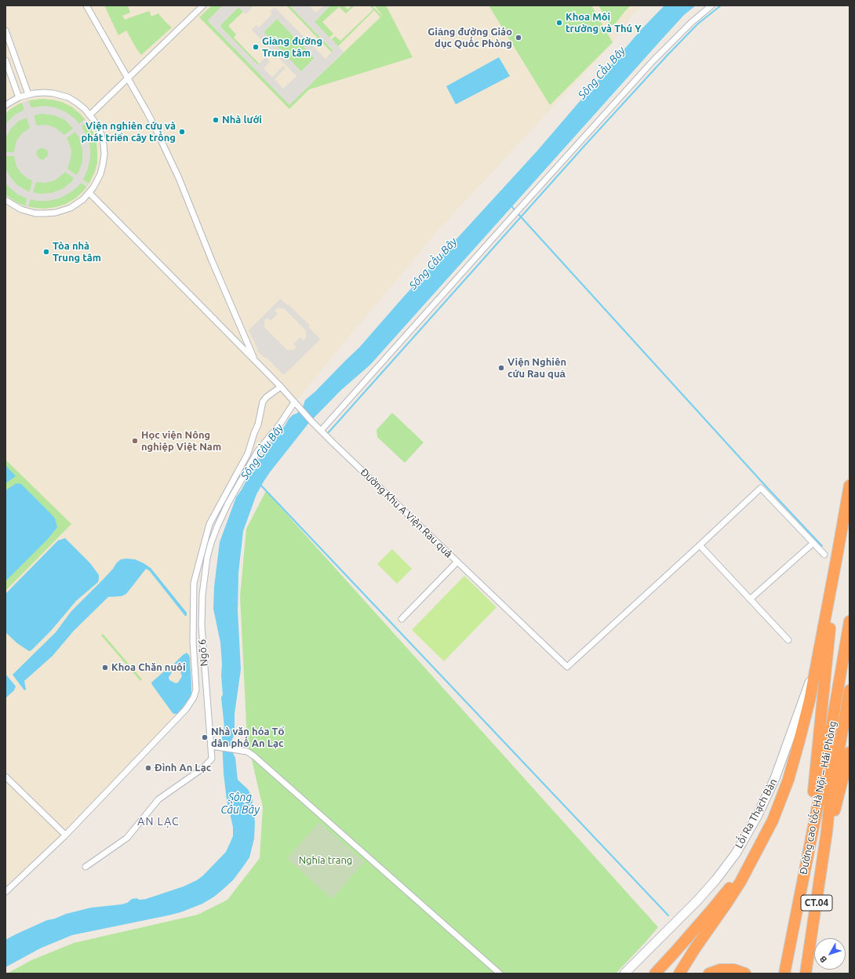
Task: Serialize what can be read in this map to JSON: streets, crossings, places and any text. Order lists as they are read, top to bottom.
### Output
{
  "streets": {
    "highway": ["Đường cao tốc Hà Nội – Hải Phòng", "CT.04"],
    "main road": ["Lối Ra Thạch Bàn"],
    "street": ["Đường Khu A Viện Rau quả", "Ngõ 6"]
  },
  "crossings": [
    ["Đường Khu A Viện Rau quả", "Ngõ 6"]
  ],
  "districts": ["AN LẠC"],
  "water": ["Sông Cầu Bây"],
  "parks": ["Nghĩa trang"],
  "places": [
    "Khoa Môi trường và Thú Y",
    "Giảng đường Giáo dục Quốc Phòng",
    "Giảng đường Trung tâm",
    "Nhà lưới",
    "Viện nghiên cứu và phát triển cây trồng",
    "Tòa nhà Trung tâm",
    "Viện Nghiên cứu Rau quả",
    "Học viện Nông nghiệp Việt Nam",
    "Khoa Chăn nuôi",
    "Nhà văn hóa Tổ dân phố An Lạc",
    "Đình An Lạc"
  ],
  "north": "bottom left"
}
